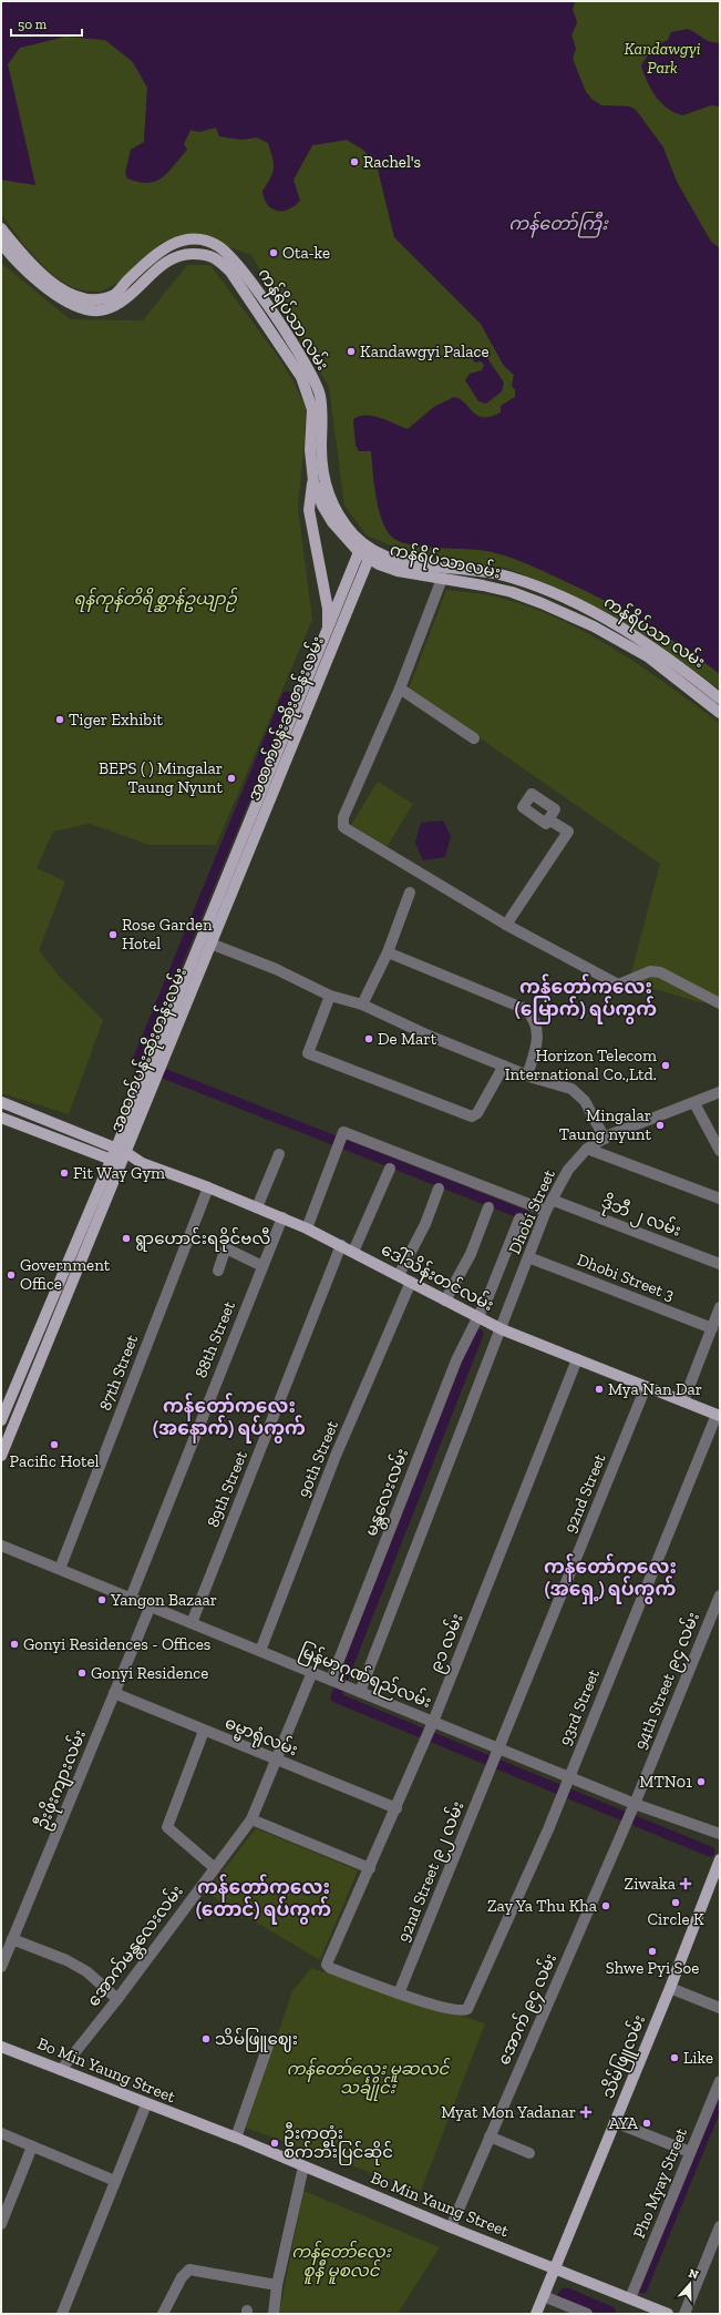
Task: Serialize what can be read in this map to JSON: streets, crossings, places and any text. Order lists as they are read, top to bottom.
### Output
{
  "streets": {
    "main road": [
      "ကန်ရိပ်သာ လမ်း",
      "ကန်ရိပ်သာလမ်း",
      "အထက်ပန်းဆိုးတန်းလမ်း",
      "ဒေါ်သိန်းတင်လမ်း",
      "သိမ်ဖြူလမ်း",
      "Bo Min Yaung Street"
    ],
    "street": [
      "Dhobi Street",
      "ဒိုဘီ ၂ လမ်း",
      "Dhobi Street 3",
      "88th Street",
      "87th Street",
      "90th Street",
      "89th Street",
      "မန္တလေးလမ်း",
      "92nd Street",
      "၉၁ လမ်း",
      "မြန်မာ့ဂုဏ်ရည်လမ်း",
      "94th Street ၉၄ လမ်း",
      "93rd Street",
      "ဓမ္မာရုံလမ်း",
      "ဦးဖိုးကျားလမ်း",
      "92nd Street ၉၂ လမ်း",
      "အောက်မန္တလေးလမ်း",
      "အောက် ၉၄ လမ်း",
      "Pho Myay Street"
    ]
  },
  "crossings": [
    ["ကန်ရိပ်သာ လမ်း", "ကန်ရိပ်သာလမ်း"],
    ["ကန်ရိပ်သာ လမ်း", "အထက်ပန်းဆိုးတန်းလမ်း"],
    ["ကန်ရိပ်သာလမ်း", "အထက်ပန်းဆိုးတန်းလမ်း"],
    ["Dhobi Street", "ဒိုဘီ ၂ လမ်း"],
    ["Dhobi Street", "ဒေါ်သိန်းတင်လမ်း"],
    ["Dhobi Street", "Dhobi Street 3"],
    ["ဒေါ်သိန်းတင်လမ်း", "88th Street"],
    ["ဒေါ်သိန်းတင်လမ်း", "87th Street"],
    ["ဒေါ်သိန်းတင်လမ်း", "90th Street"],
    ["ဒေါ်သိန်းတင်လမ်း", "89th Street"],
    ["ဒေါ်သိန်းတင်လမ်း", "မန္တလေးလမ်း"],
    ["ဒေါ်သိန်းတင်လမ်း", "92nd Street"],
    ["ဒေါ်သိန်းတင်လမ်း", "၉၁ လမ်း"],
    ["ဒေါ်သိန်းတင်လမ်း", "93rd Street"],
    ["88th Street", "မြန်မာ့ဂုဏ်ရည်လမ်း"],
    ["87th Street", "မြန်မာ့ဂုဏ်ရည်လမ်း"],
    ["90th Street", "မြန်မာ့ဂုဏ်ရည်လမ်း"],
    ["89th Street", "မြန်မာ့ဂုဏ်ရည်လမ်း"],
    ["မန္တလေးလမ်း", "မြန်မာ့ဂုဏ်ရည်လမ်း"],
    ["92nd Street", "မြန်မာ့ဂုဏ်ရည်လမ်း"],
    ["92nd Street", "92nd Street ၉၂ လမ်း"],
    ["၉၁ လမ်း", "မြန်မာ့ဂုဏ်ရည်လမ်း"],
    ["၉၁ လမ်း", "93rd Street"],
    ["၉၁ လမ်း", "ဓမ္မာရုံလမ်း"],
    ["၉၁ လမ်း", "92nd Street ၉၂ လမ်း"],
    ["မြန်မာ့ဂုဏ်ရည်လမ်း", "94th Street ၉၄ လမ်း"],
    ["မြန်မာ့ဂုဏ်ရည်လမ်း", "93rd Street"],
    ["မြန်မာ့ဂုဏ်ရည်လမ်း", "ဦးဖိုးကျားလမ်း"],
    ["မြန်မာ့ဂုဏ်ရည်လမ်း", "အောက်မန္တလေးလမ်း"],
    ["မြန်မာ့ဂုဏ်ရည်လမ်း", "အောက် ၉၄ လမ်း"],
    ["94th Street ၉၄ လမ်း", "အောက် ၉၄ လမ်း"],
    ["93rd Street", "92nd Street ၉၂ လမ်း"],
    ["ဓမ္မာရုံလမ်း", "ဦးဖိုးကျားလမ်း"],
    ["ဓမ္မာရုံလမ်း", "အောက်မန္တလေးလမ်း"],
    ["အောက်မန္တလေးလမ်း", "Bo Min Yaung Street"],
    ["အောက် ၉၄ လမ်း", "Bo Min Yaung Street"],
    ["သိမ်ဖြူလမ်း", "Bo Min Yaung Street"],
    ["Bo Min Yaung Street", "Pho Myay Street"]
  ],
  "districts": [
    "ကန်တော်ကလေး (မြောက်) ရပ်ကွက်",
    "ကန်တော်ကလေး (အနောက်) ရပ်ကွက်",
    "ကန်တော်ကလေး (အရှေ့) ရပ်ကွက်",
    "ကန်တော်ကလေး (တောင်) ရပ်ကွက်"
  ],
  "water": ["ကန်တော်ကြီး"],
  "parks": [
    "Kandawgyi Park",
    "ရန်ကုန်တိရိစ္ဆာန်ဥယျာဉ်",
    "ကန်တော်လေး မူဆလင် သင်္ချိုင်း",
    "ကန်တော်လေး စူနီ မူစလင်"
  ],
  "places": {
    "other": [
      "Rachel's",
      "Ota-ke",
      "Kandawgyi Palace",
      "Tiger Exhibit",
      "BEPS ( ) Mingalar Taung Nyunt",
      "Rose Garden Hotel",
      "De Mart",
      "Horizon Telecom International Co.,Ltd.",
      "Mingalar Taung nyunt",
      "Fit Way Gym",
      "ရွာဟောင်းရခိုင်ဗလီ",
      "Government Office",
      "Mya Nan Dar",
      "Pacific Hotel",
      "Yangon Bazaar",
      "Gonyi Residences - Offices",
      "Gonyi Residence",
      "MTN01",
      "Circle K",
      "Zay Ya Thu Kha",
      "Shwe Pyi Soe",
      "သိမ်ဖြူဈေး",
      "Like",
      "AYA",
      "ဦးကတုံး စက်ဘီးပြင်ဆိုင်"
    ],
    "health": ["Ziwaka", "Myat Mon Yadanar"]
  },
  "scale_bar": "50 m",
  "north": "top"
}
